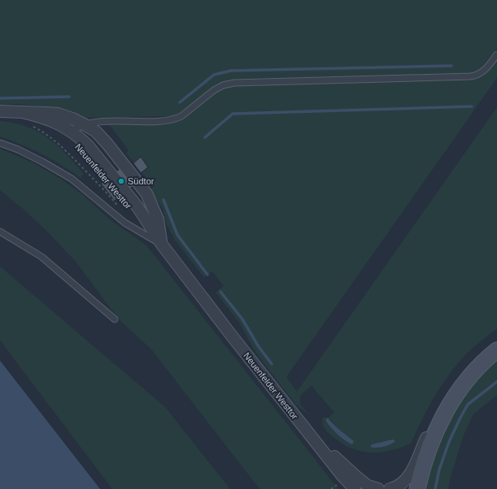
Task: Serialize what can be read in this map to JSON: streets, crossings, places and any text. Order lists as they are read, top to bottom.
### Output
{
  "streets": {
    "street": ["Neuenfelder Westtor"]
  },
  "places": ["Südtor"]
}
